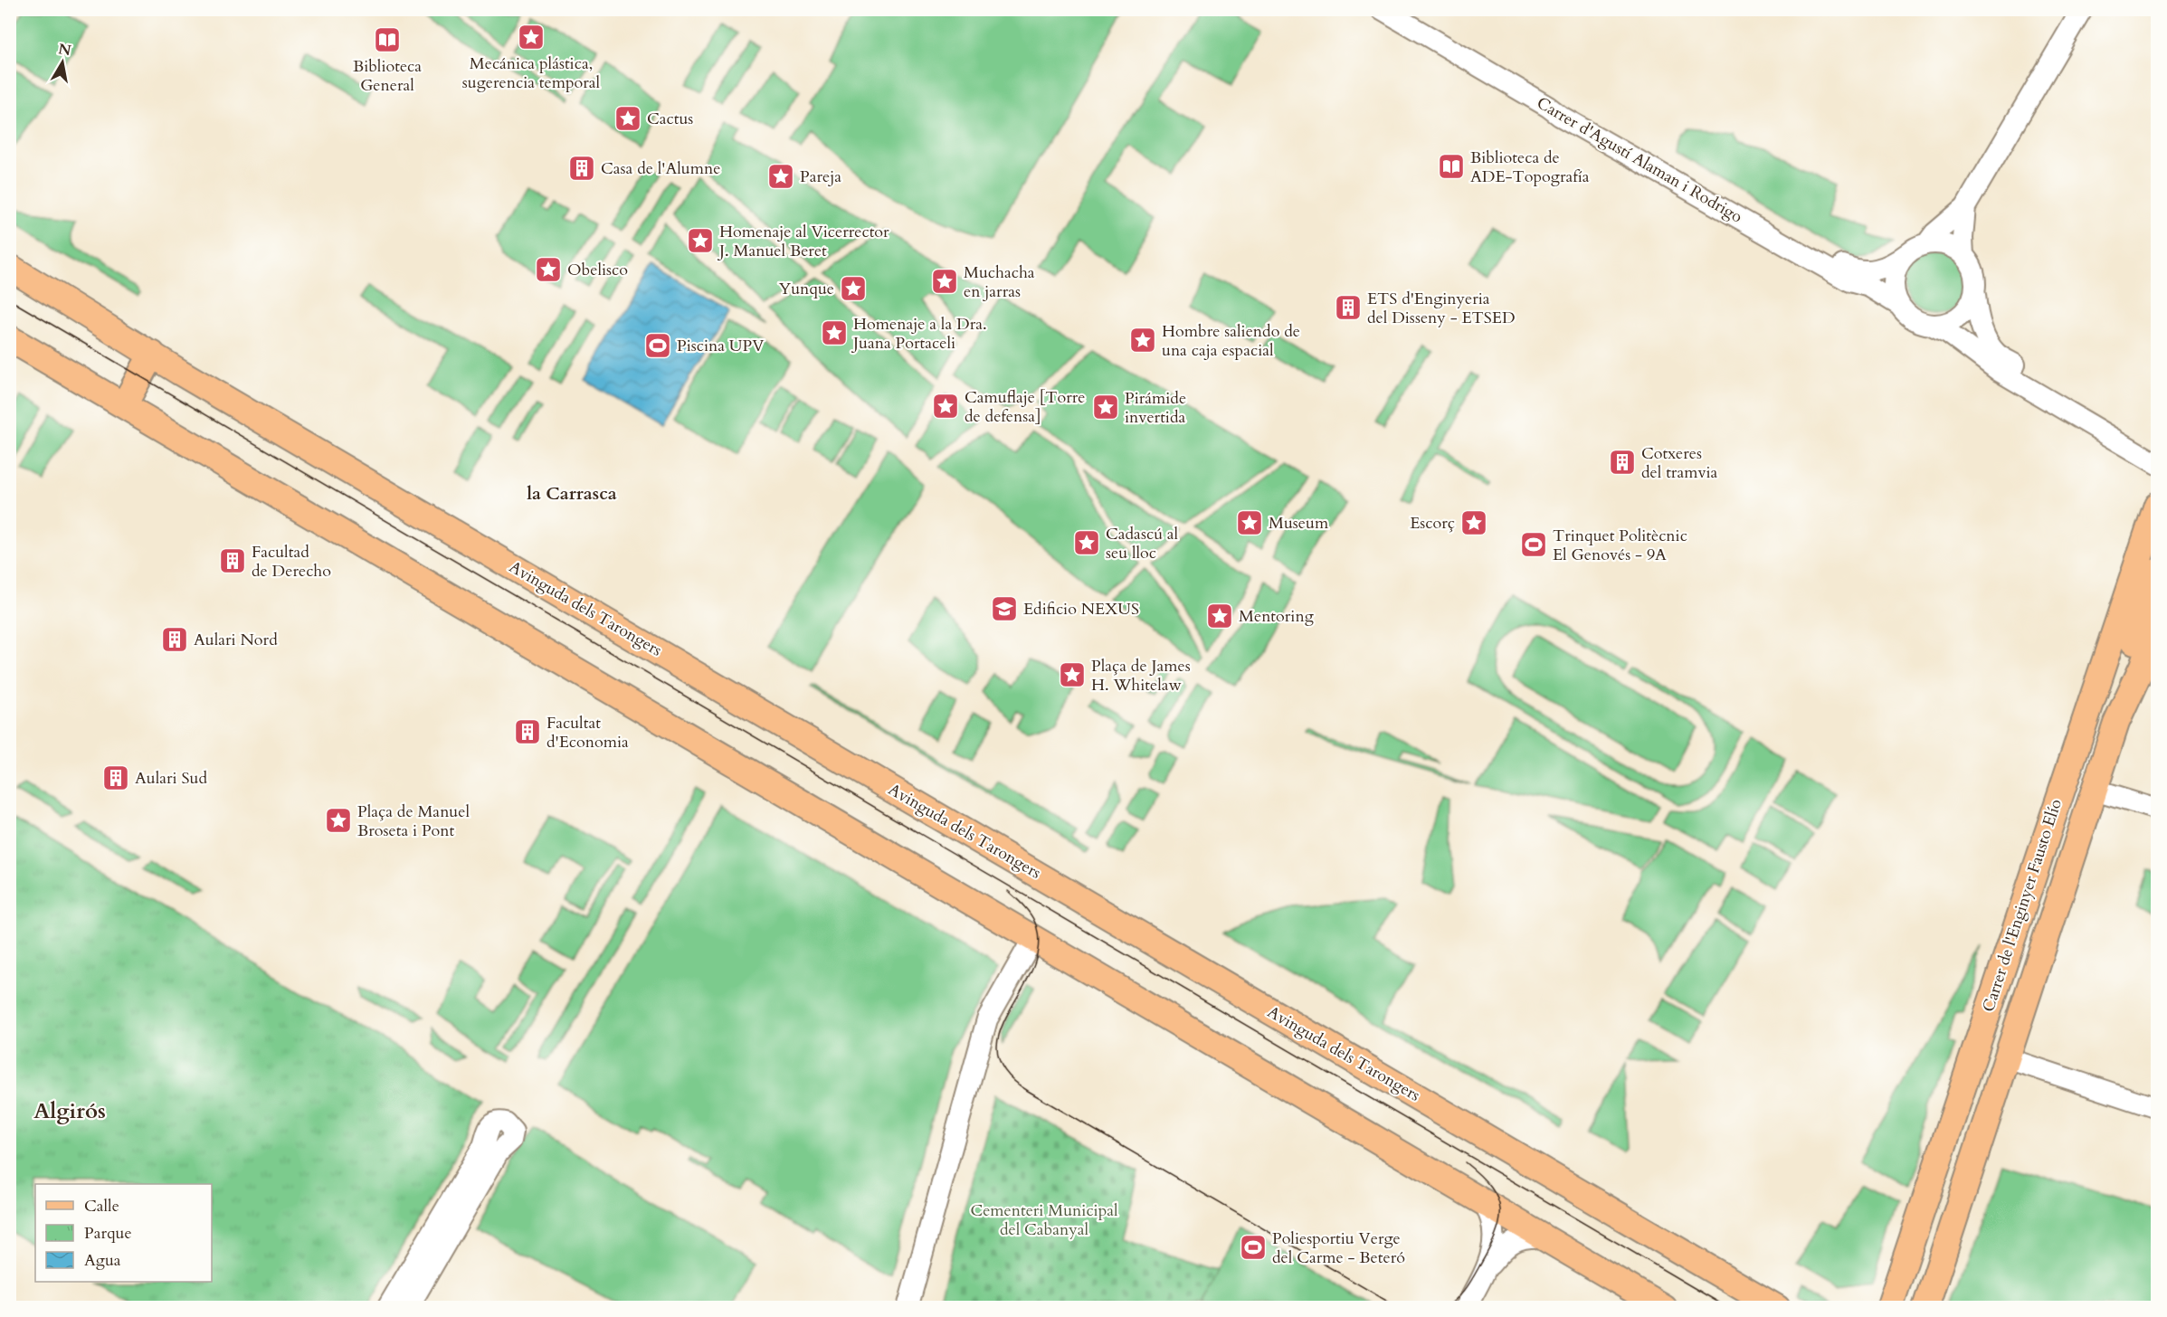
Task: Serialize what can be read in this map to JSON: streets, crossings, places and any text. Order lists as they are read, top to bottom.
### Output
{
  "streets": {
    "main road": ["Avinguda dels Tarongers", "Carrer de l'Enginyer Fausto Elío"],
    "street": ["Carrer d'Agustí Alaman i Rodrigo"]
  },
  "districts": ["la Carrasca", "Algirós"],
  "parks": ["Cementeri Municipal del Cabanyal"],
  "places": {
    "place": [
      "Mecánica plástica, sugerencia temporal",
      "Cactus",
      "Pareja",
      "Homenaje al Vicerrector J. Manuel Beret",
      "Obelisco",
      "Muchacha en jarras",
      "Yunque",
      "Homenaje a la Dra. Juana Portaceli",
      "Hombre saliendo de una caja espacial",
      "Camuflaje [Torre de defensa]",
      "Pirámide invertida",
      "Museum",
      "Escorç",
      "Cadascú al seu lloc",
      "Mentoring",
      "Plaça de James H. Whitelaw",
      "Plaça de Manuel Broseta i Pont"
    ],
    "library": ["Biblioteca General", "Biblioteca de ADE-Topografía"],
    "building": [
      "Casa de l'Alumne",
      "ETS d'Enginyeria del Disseny - ETSED",
      "Cotxeres del tramvia",
      "Facultad de Derecho",
      "Aulari Nord",
      "Facultat d'Economia",
      "Aulari Sud"
    ],
    "sports": ["Piscina UPV", "Trinquet Politècnic El Genovés - 9A", "Poliesportiu Verge del Carme - Beteró"],
    "school or university": ["Edificio NEXUS"]
  },
  "legend": ["Calle", "Parque", "Agua"],
  "north": "top"
}
